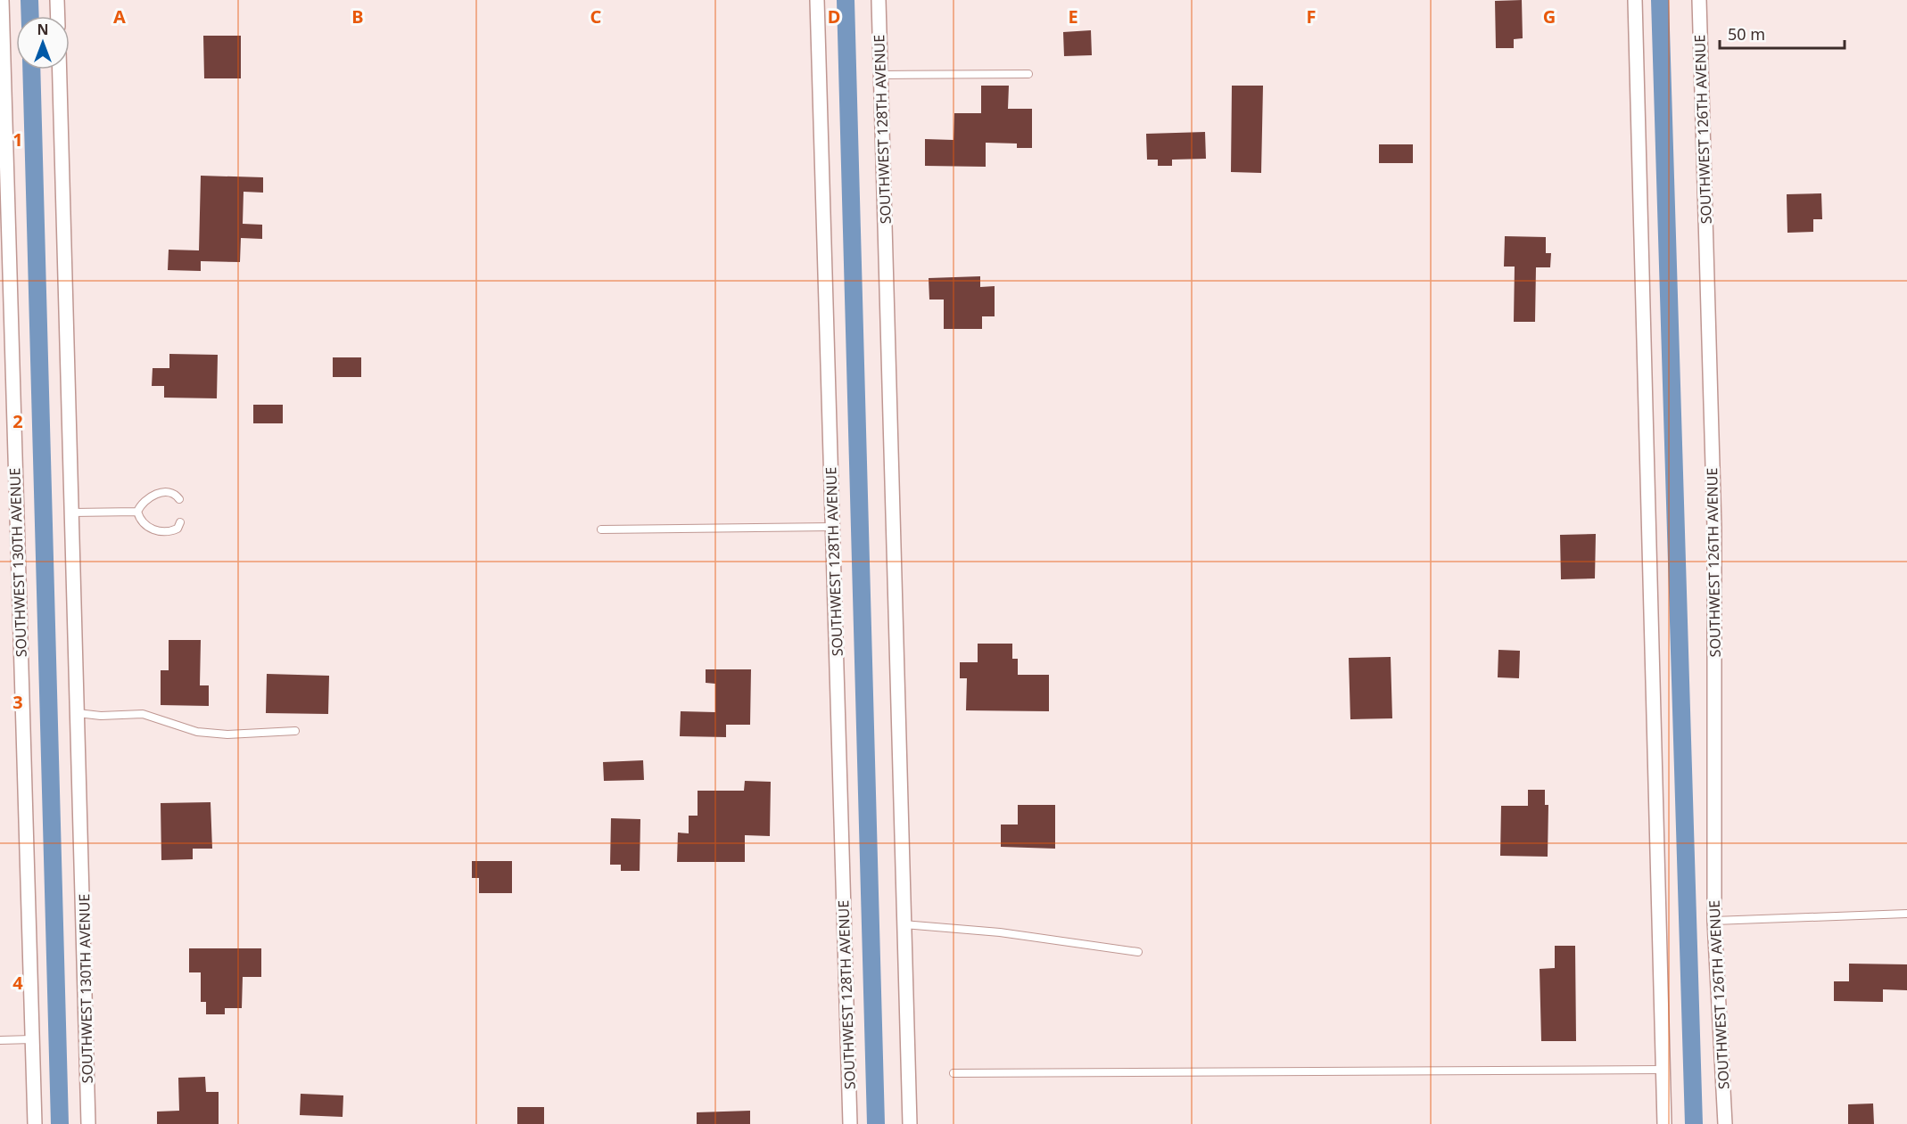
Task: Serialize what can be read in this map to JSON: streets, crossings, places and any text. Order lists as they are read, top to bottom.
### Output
{
  "streets": {
    "street": ["SOUTHWEST 128TH AVENUE", "SOUTHWEST 126TH AVENUE", "SOUTHWEST 130TH AVENUE"]
  },
  "scale_bar": "50 m",
  "north": "top",
  "grid": {
    "columns": [
      "A",
      "B",
      "C",
      "D",
      "E",
      "F",
      "G"
    ],
    "rows": [
      "1",
      "2",
      "3",
      "4"
    ]
  }
}
